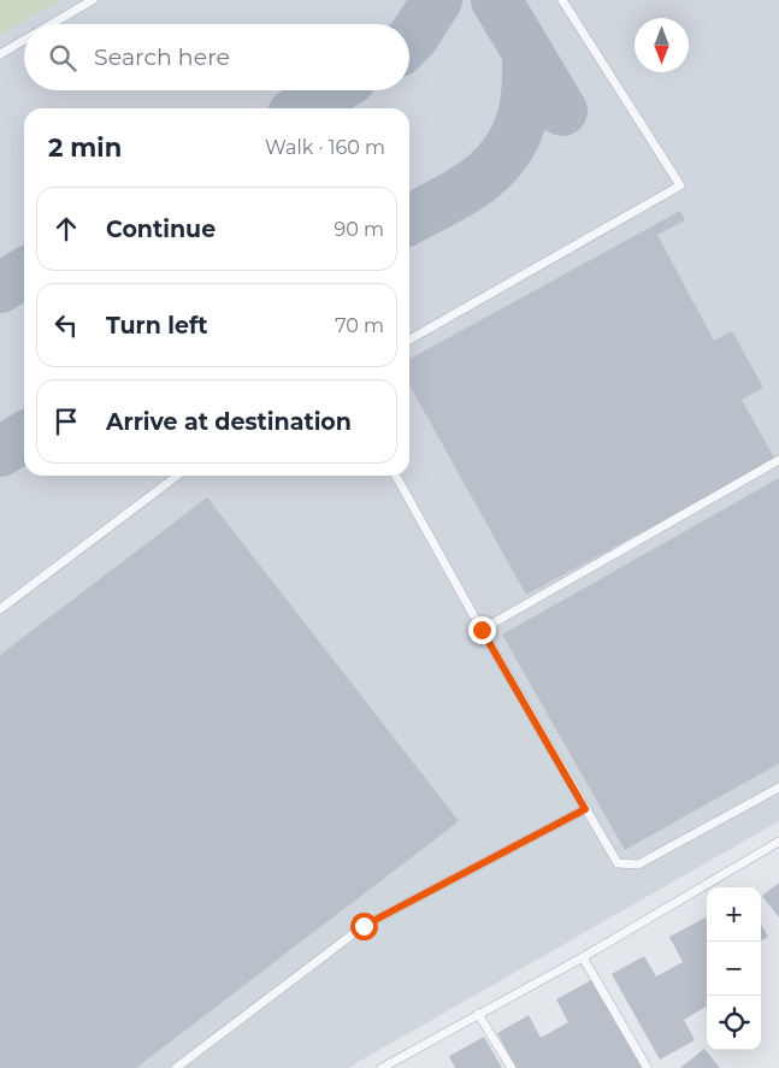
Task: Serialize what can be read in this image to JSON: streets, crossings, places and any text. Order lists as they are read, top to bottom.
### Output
{
  "north": "bottom",
  "page": {
    "search": "Search here",
    "heading": ["2 min", "Walk · 160 m"],
    "list": [
      ["Continue", "90 m"],
      ["Turn left", "70 m"],
      "Arrive at destination"
    ],
    "map_buttons": ["+", "−"]
  }
}
